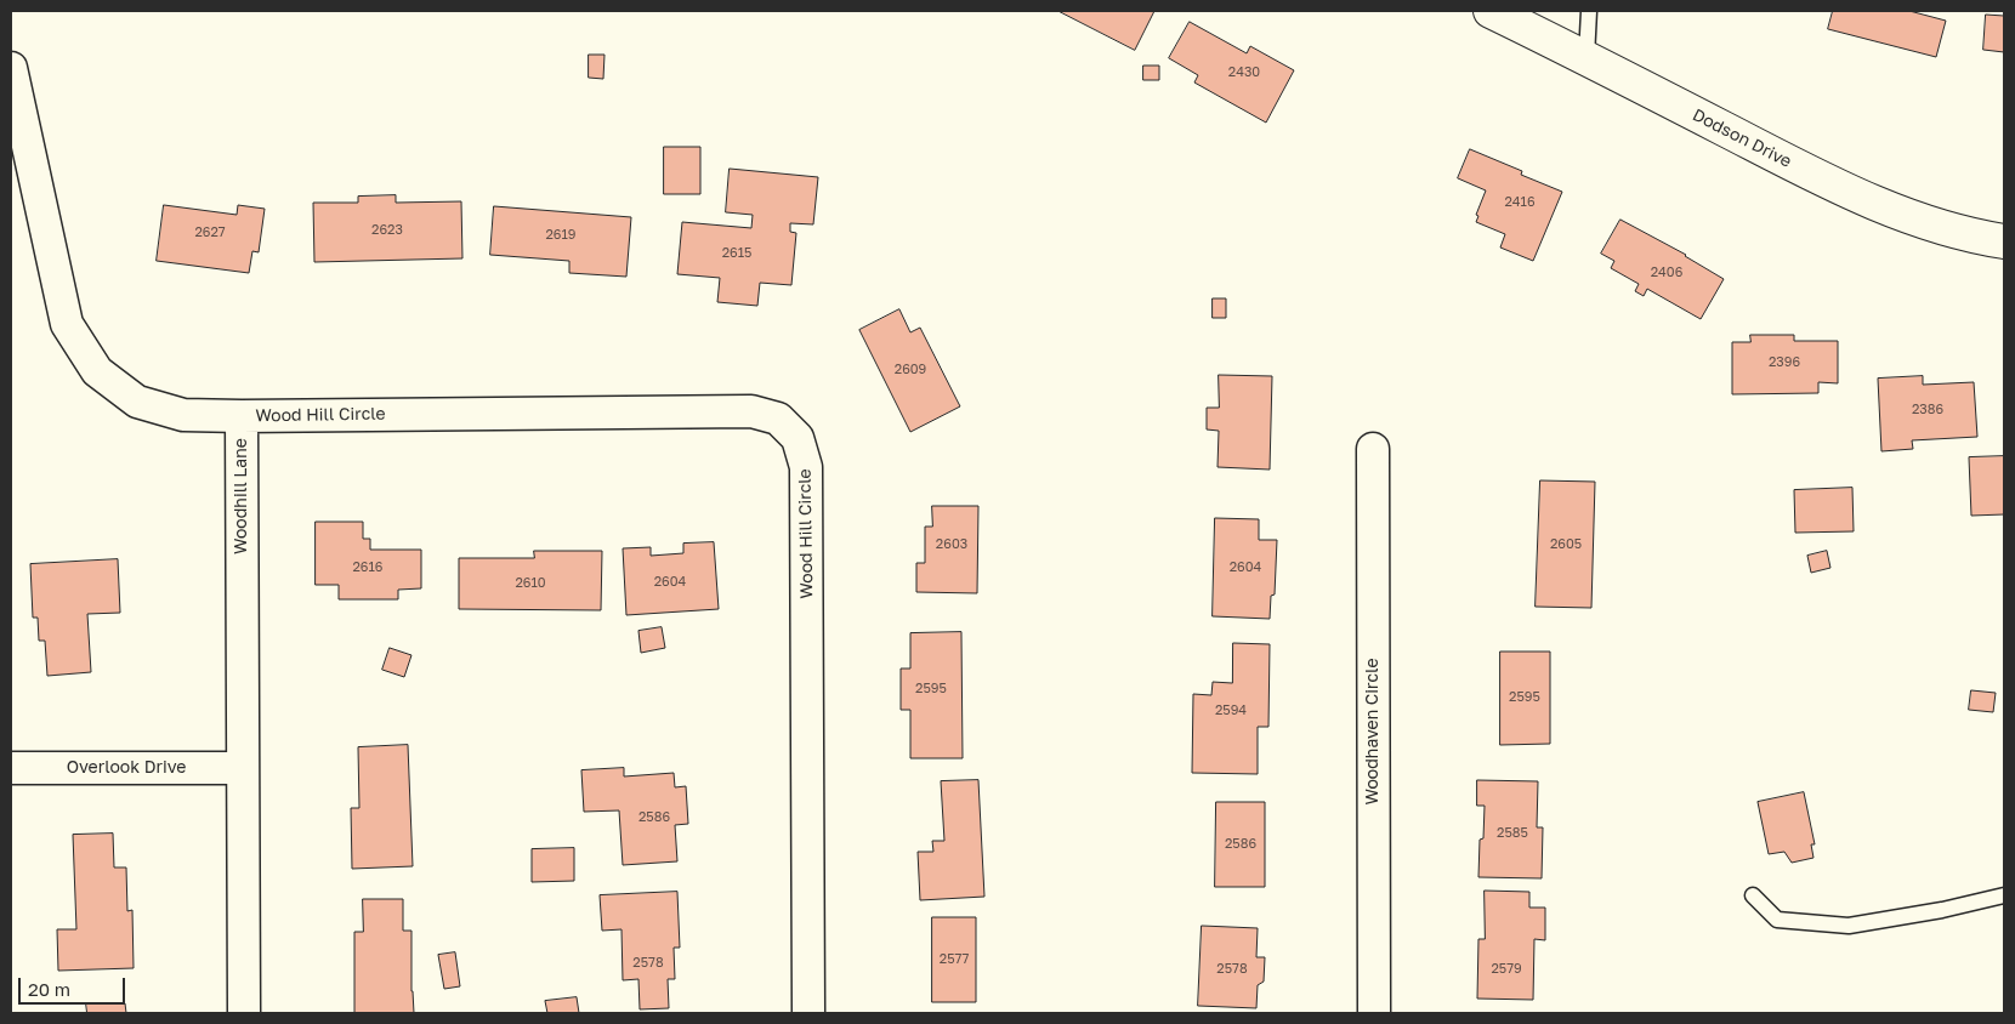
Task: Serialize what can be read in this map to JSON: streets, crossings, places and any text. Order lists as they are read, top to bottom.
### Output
{
  "streets": {
    "street": [
      "Dodson Drive",
      "Wood Hill Circle",
      "Woodhill Lane",
      "Woodhaven Circle",
      "Overlook Drive"
    ]
  },
  "crossings": [
    ["Wood Hill Circle", "Woodhill Lane"],
    ["Woodhill Lane", "Overlook Drive"]
  ],
  "house_numbers": [
    "2430",
    "2416",
    "2623",
    "2627",
    "2619",
    "2615",
    "2406",
    "2396",
    "2609",
    "2386",
    "2603",
    "2605",
    "2616",
    "2604",
    "2604",
    "2610",
    "2595",
    "2595",
    "2594",
    "2586",
    "2585",
    "2586",
    "2577",
    "2578",
    "2578",
    "2579"
  ],
  "scale_bar": "20 m"
}
